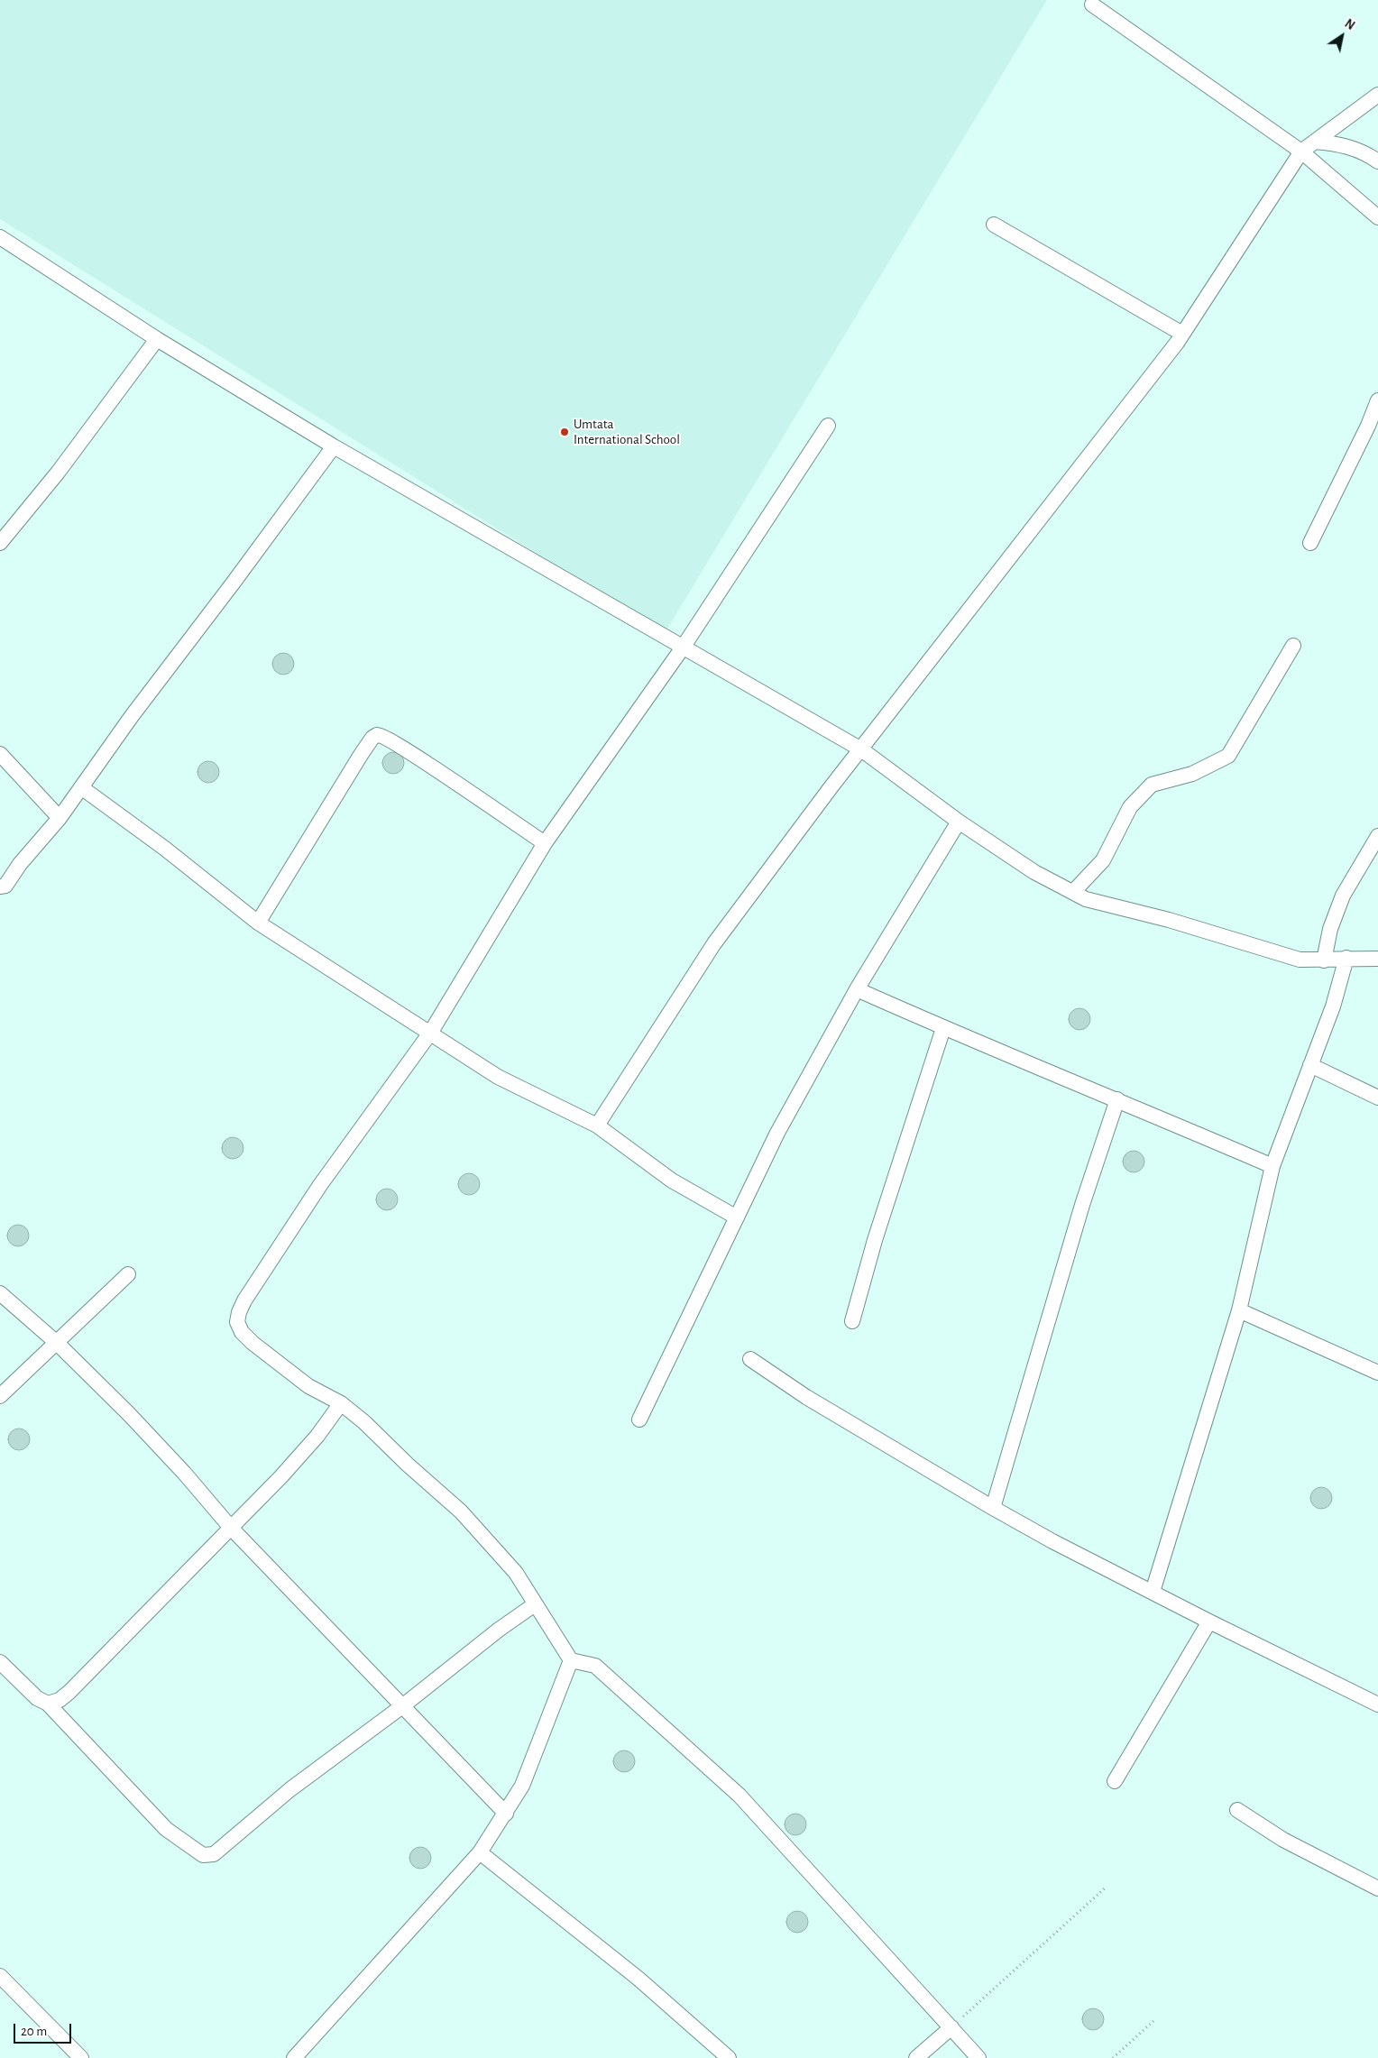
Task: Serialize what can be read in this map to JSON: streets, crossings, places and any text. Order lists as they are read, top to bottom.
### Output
{
  "places": ["Umtata International School"],
  "scale_bar": "20 m",
  "north": "top right"
}
